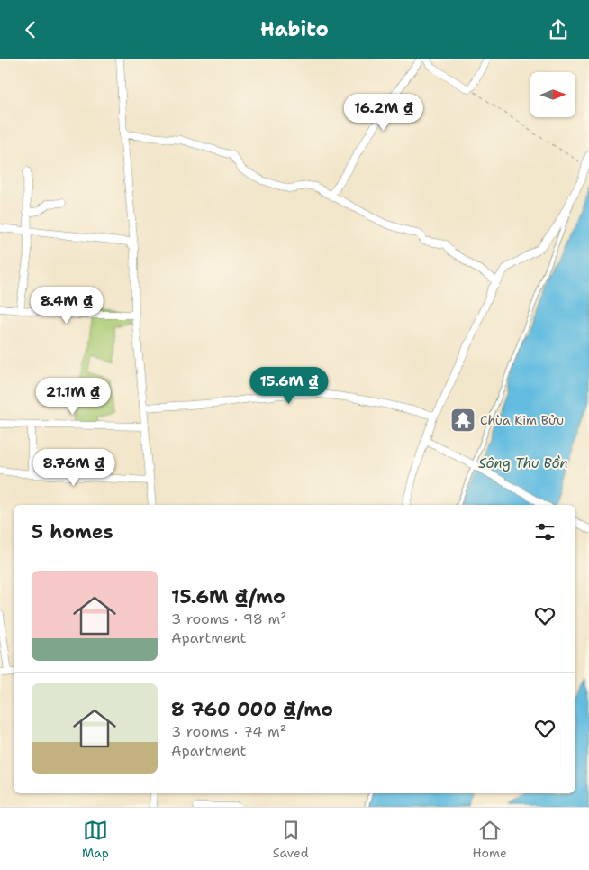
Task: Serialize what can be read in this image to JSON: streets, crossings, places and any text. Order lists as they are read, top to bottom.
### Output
{
  "water": ["Sông Thu Bồn"],
  "places": {
    "temple": ["Chùa Kim Bửu"]
  },
  "north": "right",
  "page": {
    "header": "Habito",
    "price": [
      "16.2M ₫",
      "8.4M ₫",
      "15.6M ₫",
      "21.1M ₫",
      "8.76M ₫"
    ],
    "heading": "5 homes",
    "list": [
      {
        "name": "15.6M ₫/mo",
        "note": "3 rooms · 98 m² · Apartment"
      },
      {
        "name": "8 760 000 ₫/mo",
        "note": "3 rooms · 74 m² · Apartment"
      }
    ],
    "tabs": ["Map", "Saved", "Home"]
  }
}
